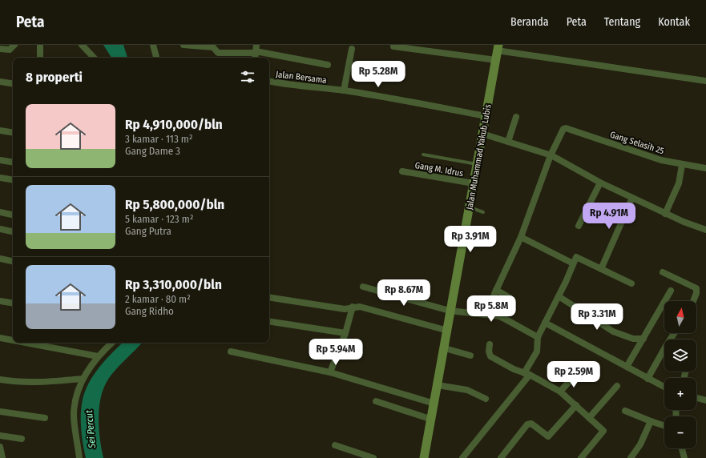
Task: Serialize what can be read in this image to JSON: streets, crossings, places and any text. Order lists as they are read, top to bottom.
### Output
{
  "streets": {
    "main road": ["Jalan Muhammad Yakub Lubis"],
    "street": ["Jalan Bersama", "Gang Selasih 25", "Gang M. Idrus"]
  },
  "crossings": [
    ["Jalan Bersama", "Jalan Muhammad Yakub Lubis"],
    ["Jalan Muhammad Yakub Lubis", "Gang M. Idrus"]
  ],
  "water": ["Sei Percut"],
  "north": "top",
  "page": {
    "header": "Peta",
    "nav": [
      "Beranda",
      "Peta",
      "Tentang",
      "Kontak"
    ],
    "heading": "8 properti",
    "price": [
      "Rp 5.28M",
      "Rp 4.91M",
      "Rp 3.91M",
      "Rp 8.67M",
      "Rp 5.8M",
      "Rp 3.31M",
      "Rp 5.94M",
      "Rp 2.59M"
    ],
    "list": [
      {
        "name": "Rp 4,910,000/bln",
        "note": "3 kamar · 113 m² · Gang Dame 3"
      },
      {
        "name": "Rp 5,800,000/bln",
        "note": "5 kamar · 123 m² · Gang Putra"
      },
      {
        "name": "Rp 3,310,000/bln",
        "note": "2 kamar · 80 m² · Gang Ridho"
      }
    ],
    "map_buttons": ["+", "−"]
  }
}
